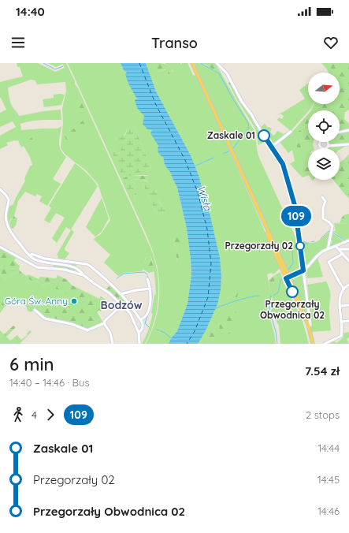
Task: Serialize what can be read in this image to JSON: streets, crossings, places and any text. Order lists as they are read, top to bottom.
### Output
{
  "districts": ["Bodzów"],
  "water": ["Wisła"],
  "places": [
    "Zaskale 01",
    "Przegorzały 02",
    "Przegorzały Obwodnica 02",
    "Góra Św. Anny"
  ],
  "lines": ["bus line 109"],
  "north": "right",
  "page": {
    "status": "14:40",
    "header": "Transo",
    "on_map": "109",
    "heading": ["6 min", "14:40 – 14:46 · Bus", "7.54 zł"],
    "legs": ["4", "109", "2 stops"],
    "list": [
      {
        "name": "Zaskale 01",
        "value": "14:44"
      },
      {
        "name": "Przegorzały 02",
        "value": "14:45"
      },
      {
        "name": "Przegorzały Obwodnica 02",
        "value": "14:46"
      }
    ]
  }
}
